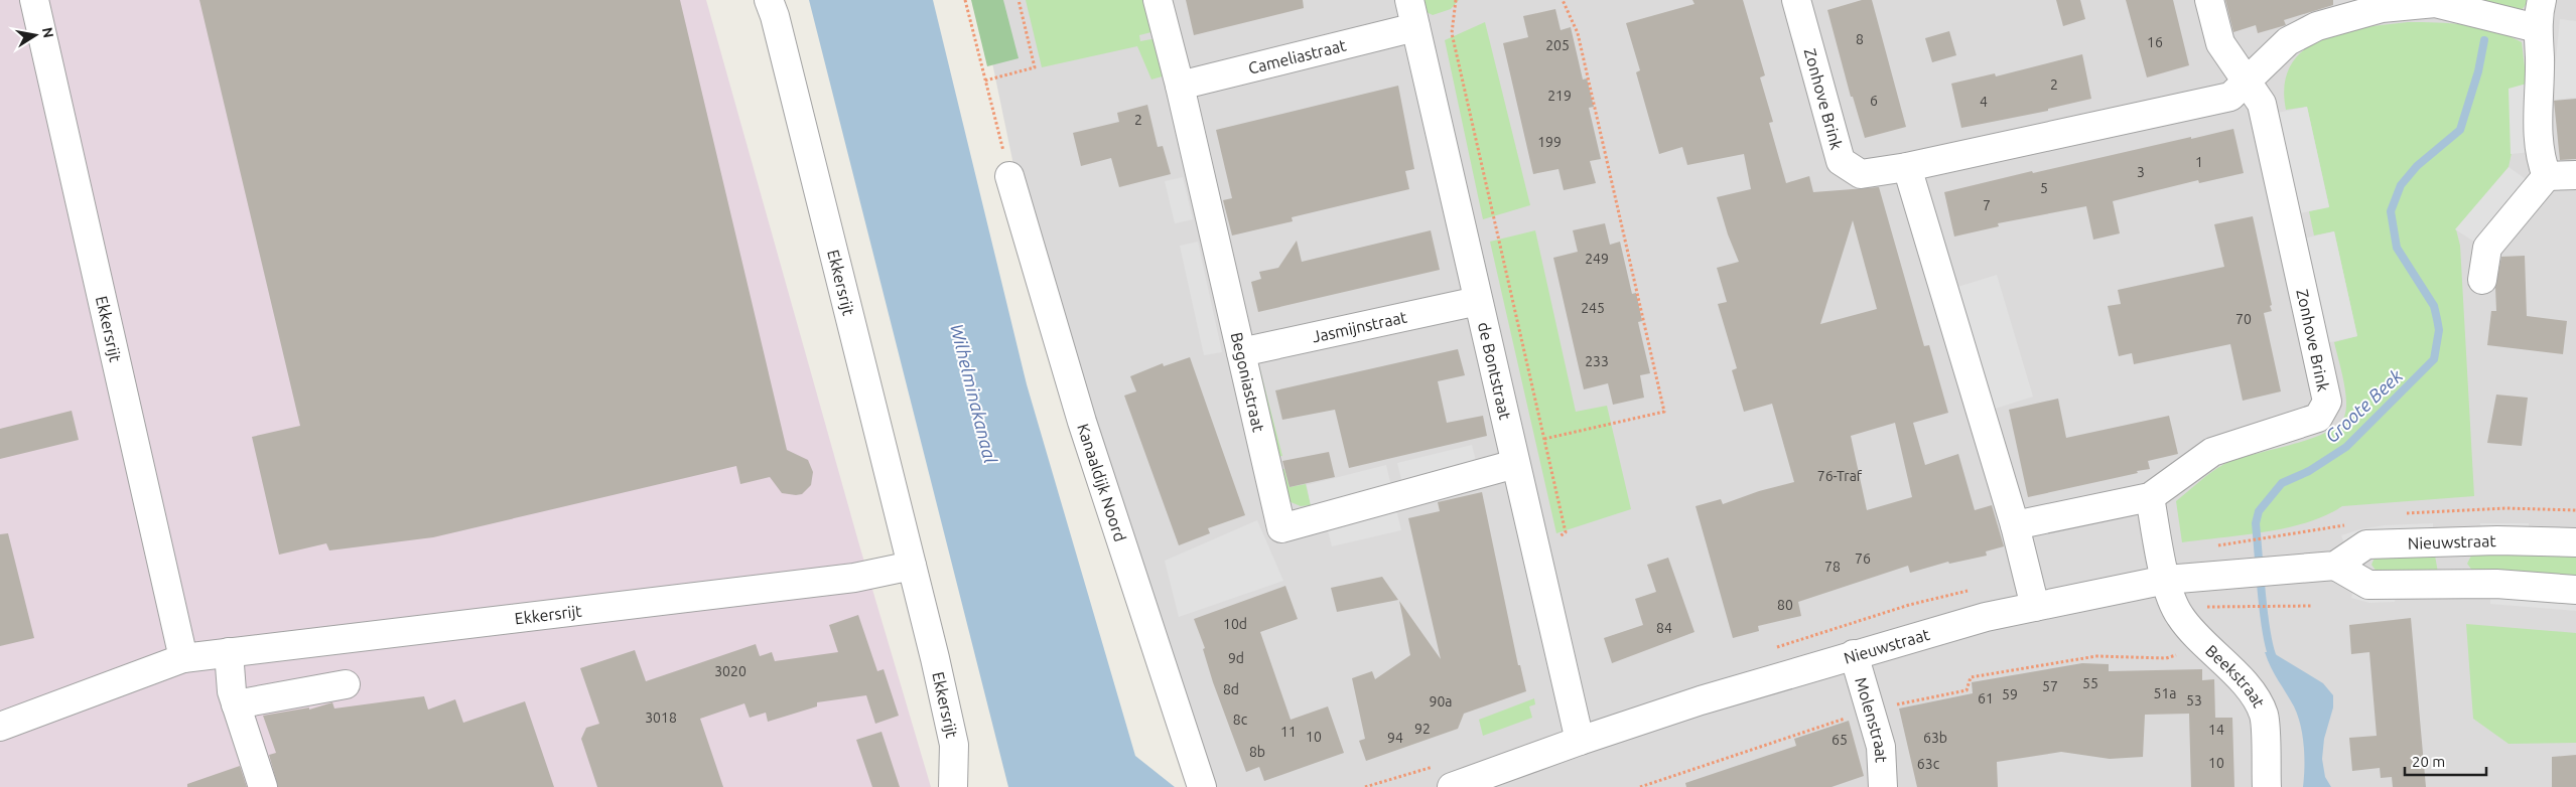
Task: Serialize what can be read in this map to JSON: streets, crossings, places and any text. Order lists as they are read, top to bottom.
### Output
{
  "streets": {
    "street": [
      "Cameliastraat",
      "Zonhove Brink",
      "Ekkersrijt",
      "Jasmijnstraat",
      "de Bontstraat",
      "Begoniastraat",
      "Kanaaldijk Noord",
      "Nieuwstraat",
      "Beekstraat",
      "Molenstraat"
    ]
  },
  "crossings": [
    ["Cameliastraat", "de Bontstraat"],
    ["Cameliastraat", "Begoniastraat"],
    ["Jasmijnstraat", "de Bontstraat"],
    ["Jasmijnstraat", "Begoniastraat"],
    ["de Bontstraat", "Begoniastraat"],
    ["de Bontstraat", "Nieuwstraat"],
    ["Nieuwstraat", "Beekstraat"],
    ["Nieuwstraat", "Molenstraat"]
  ],
  "water": ["Wilhelminakanaal", "Groote Beek"],
  "house_numbers": [
    "8",
    "16",
    "205",
    "2",
    "219",
    "6",
    "4",
    "2",
    "199",
    "1",
    "3",
    "5",
    "7",
    "249",
    "245",
    "70",
    "233",
    "76-Traf",
    "76",
    "78",
    "80",
    "10d",
    "84",
    "9d",
    "3020",
    "55",
    "57",
    "8d",
    "51a",
    "59",
    "61",
    "53",
    "90a",
    "3018",
    "8c",
    "92",
    "14",
    "11",
    "10",
    "94",
    "63b",
    "65",
    "8b",
    "10",
    "63c"
  ],
  "scale_bar": "20 m",
  "north": "right"
}
